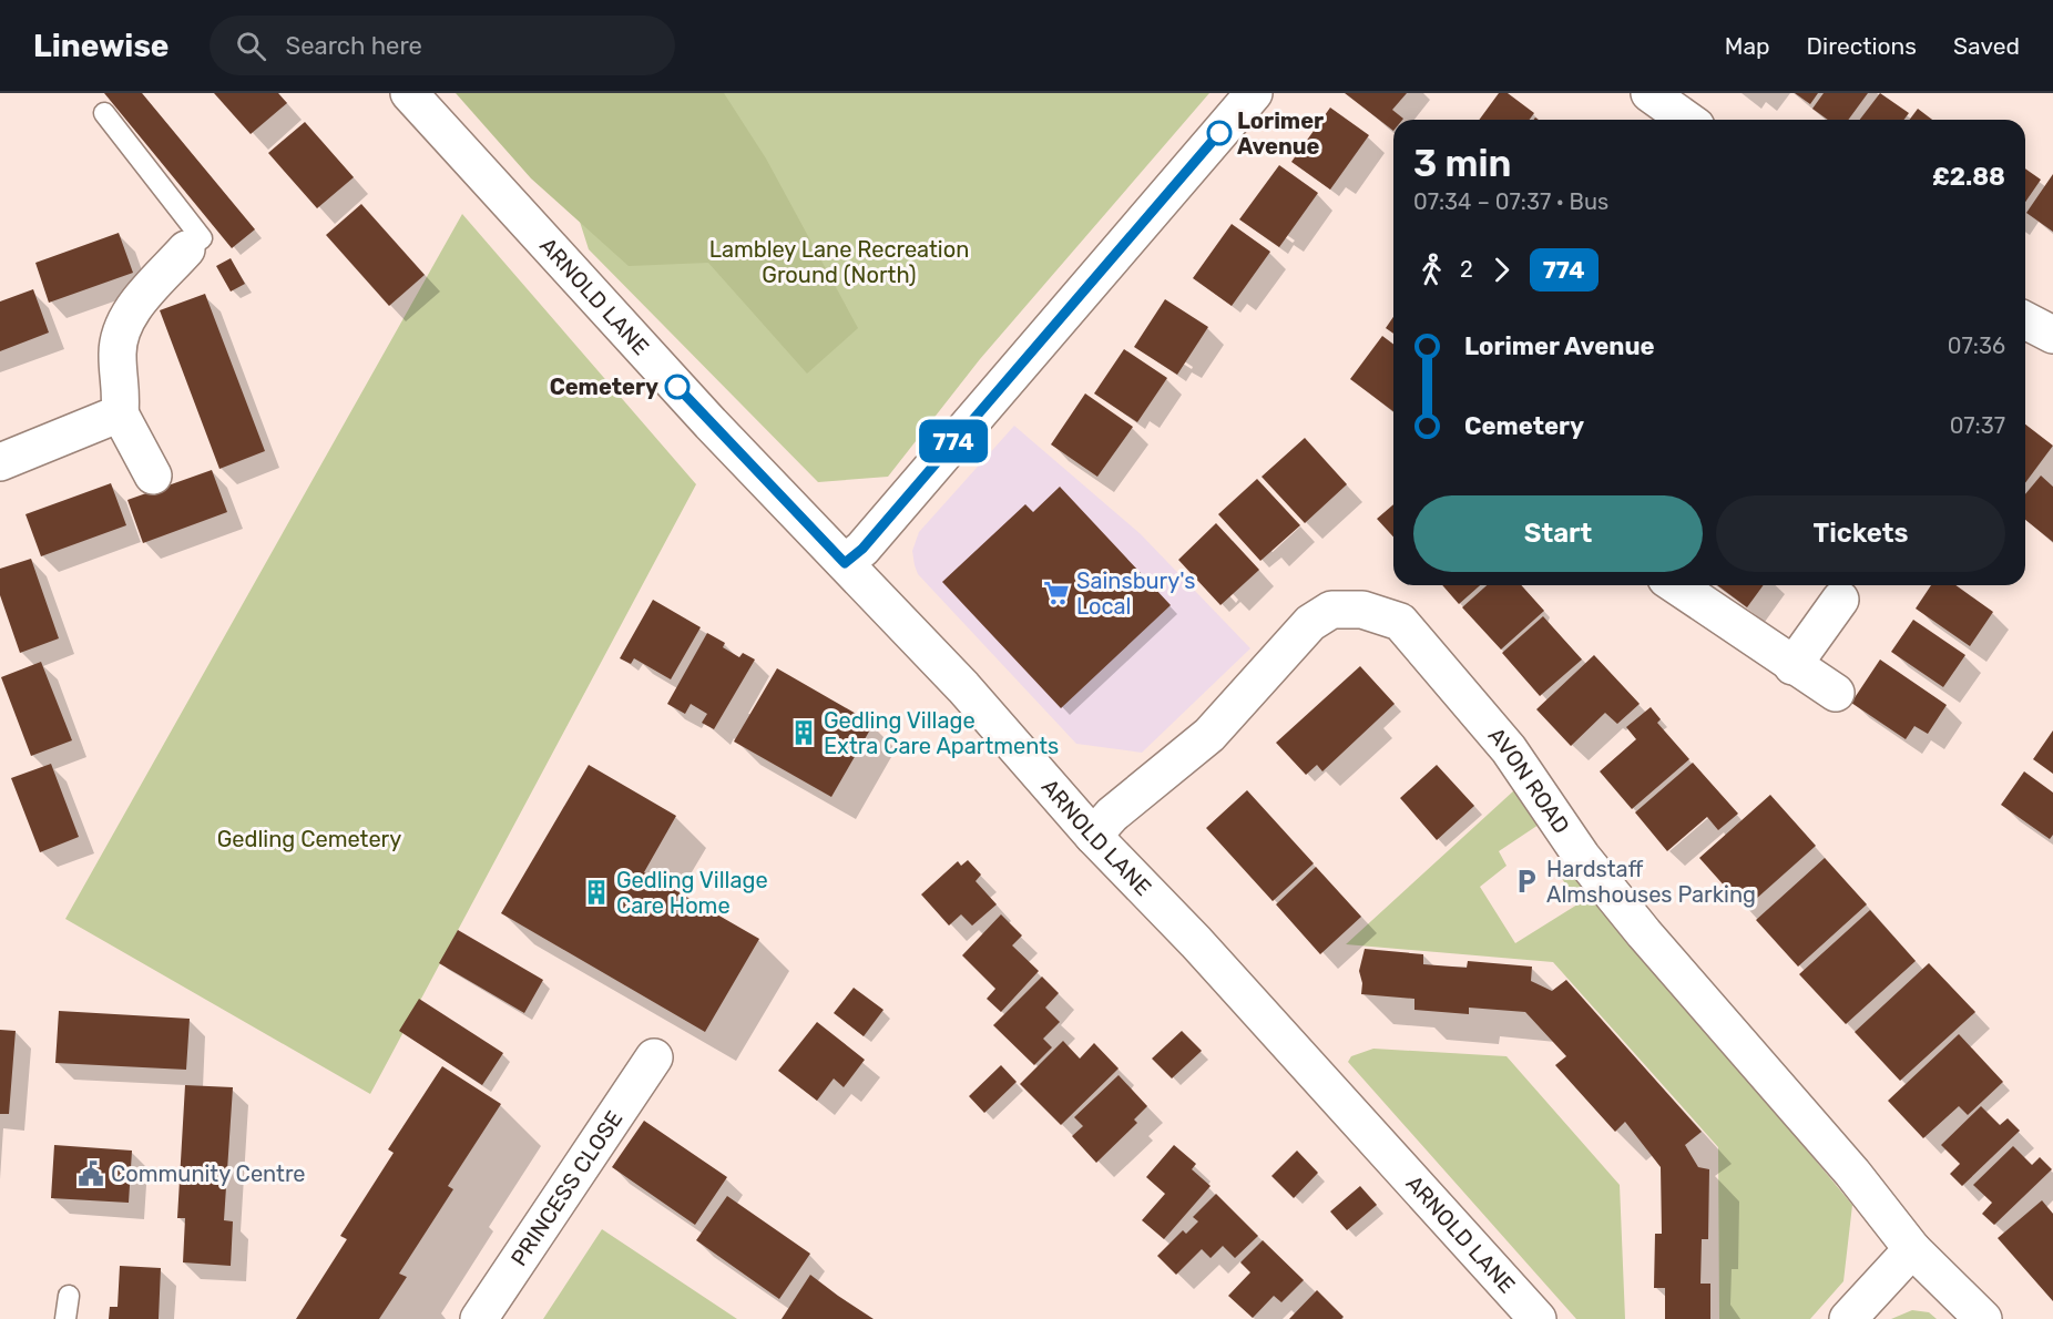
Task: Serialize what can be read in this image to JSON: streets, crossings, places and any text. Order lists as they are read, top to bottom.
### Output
{
  "streets": {
    "street": ["ARNOLD LANE", "AVON ROAD", "PRINCESS CLOSE"]
  },
  "crossings": [
    ["ARNOLD LANE", "AVON ROAD"]
  ],
  "parks": ["Lambley Lane Recreation Ground (North)", "Gedling Cemetery"],
  "places": {
    "other": ["Lorimer Avenue", "Cemetery"],
    "supermarket": ["Sainsbury's Local"],
    "building": ["Gedling Village Extra Care Apartments", "Gedling Village Care Home"],
    "parking": ["Hardstaff Almshouses Parking"],
    "public building": ["Community Centre"]
  },
  "lines": ["bus line 774"],
  "page": {
    "header": "Linewise",
    "search": "Search here",
    "nav": ["Map", "Directions", "Saved"],
    "on_map": "774",
    "heading": ["3 min", "07:34 – 07:37 · Bus", "£2.88"],
    "legs": ["2", "774"],
    "list": [
      {
        "name": "Lorimer Avenue",
        "value": "07:36"
      },
      {
        "name": "Cemetery",
        "value": "07:37"
      }
    ],
    "buttons": ["Start", "Tickets"]
  }
}
